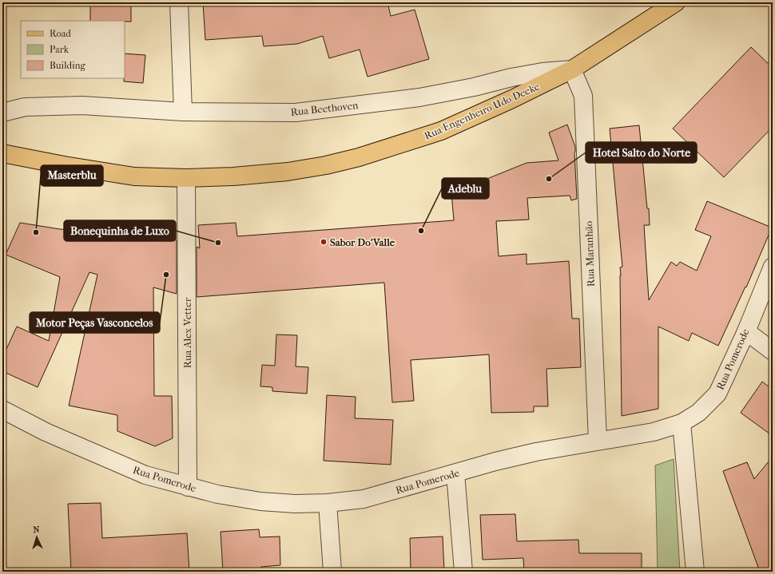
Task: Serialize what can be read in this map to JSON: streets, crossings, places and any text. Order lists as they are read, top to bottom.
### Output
{
  "streets": {
    "main road": ["Rua Engenheiro Udo Deeke"],
    "street": [
      "Rua Beethoven",
      "Rua Maranhão",
      "Rua Alex Vetter",
      "Rua Pomerode"
    ]
  },
  "crossings": [
    ["Rua Beethoven", "Rua Engenheiro Udo Deeke"],
    ["Rua Beethoven", "Rua Maranhão"],
    ["Rua Engenheiro Udo Deeke", "Rua Maranhão"],
    ["Rua Engenheiro Udo Deeke", "Rua Alex Vetter"],
    ["Rua Maranhão", "Rua Pomerode"],
    ["Rua Alex Vetter", "Rua Pomerode"]
  ],
  "places": [
    "Hotel Salto do Norte",
    "Adeblu",
    "Masterblu",
    "Sabor Do'Valle",
    "Bonequinha de Luxo",
    "Motor Peças Vasconcelos"
  ],
  "legend": ["Road", "Park", "Building"],
  "north": "top"
}
